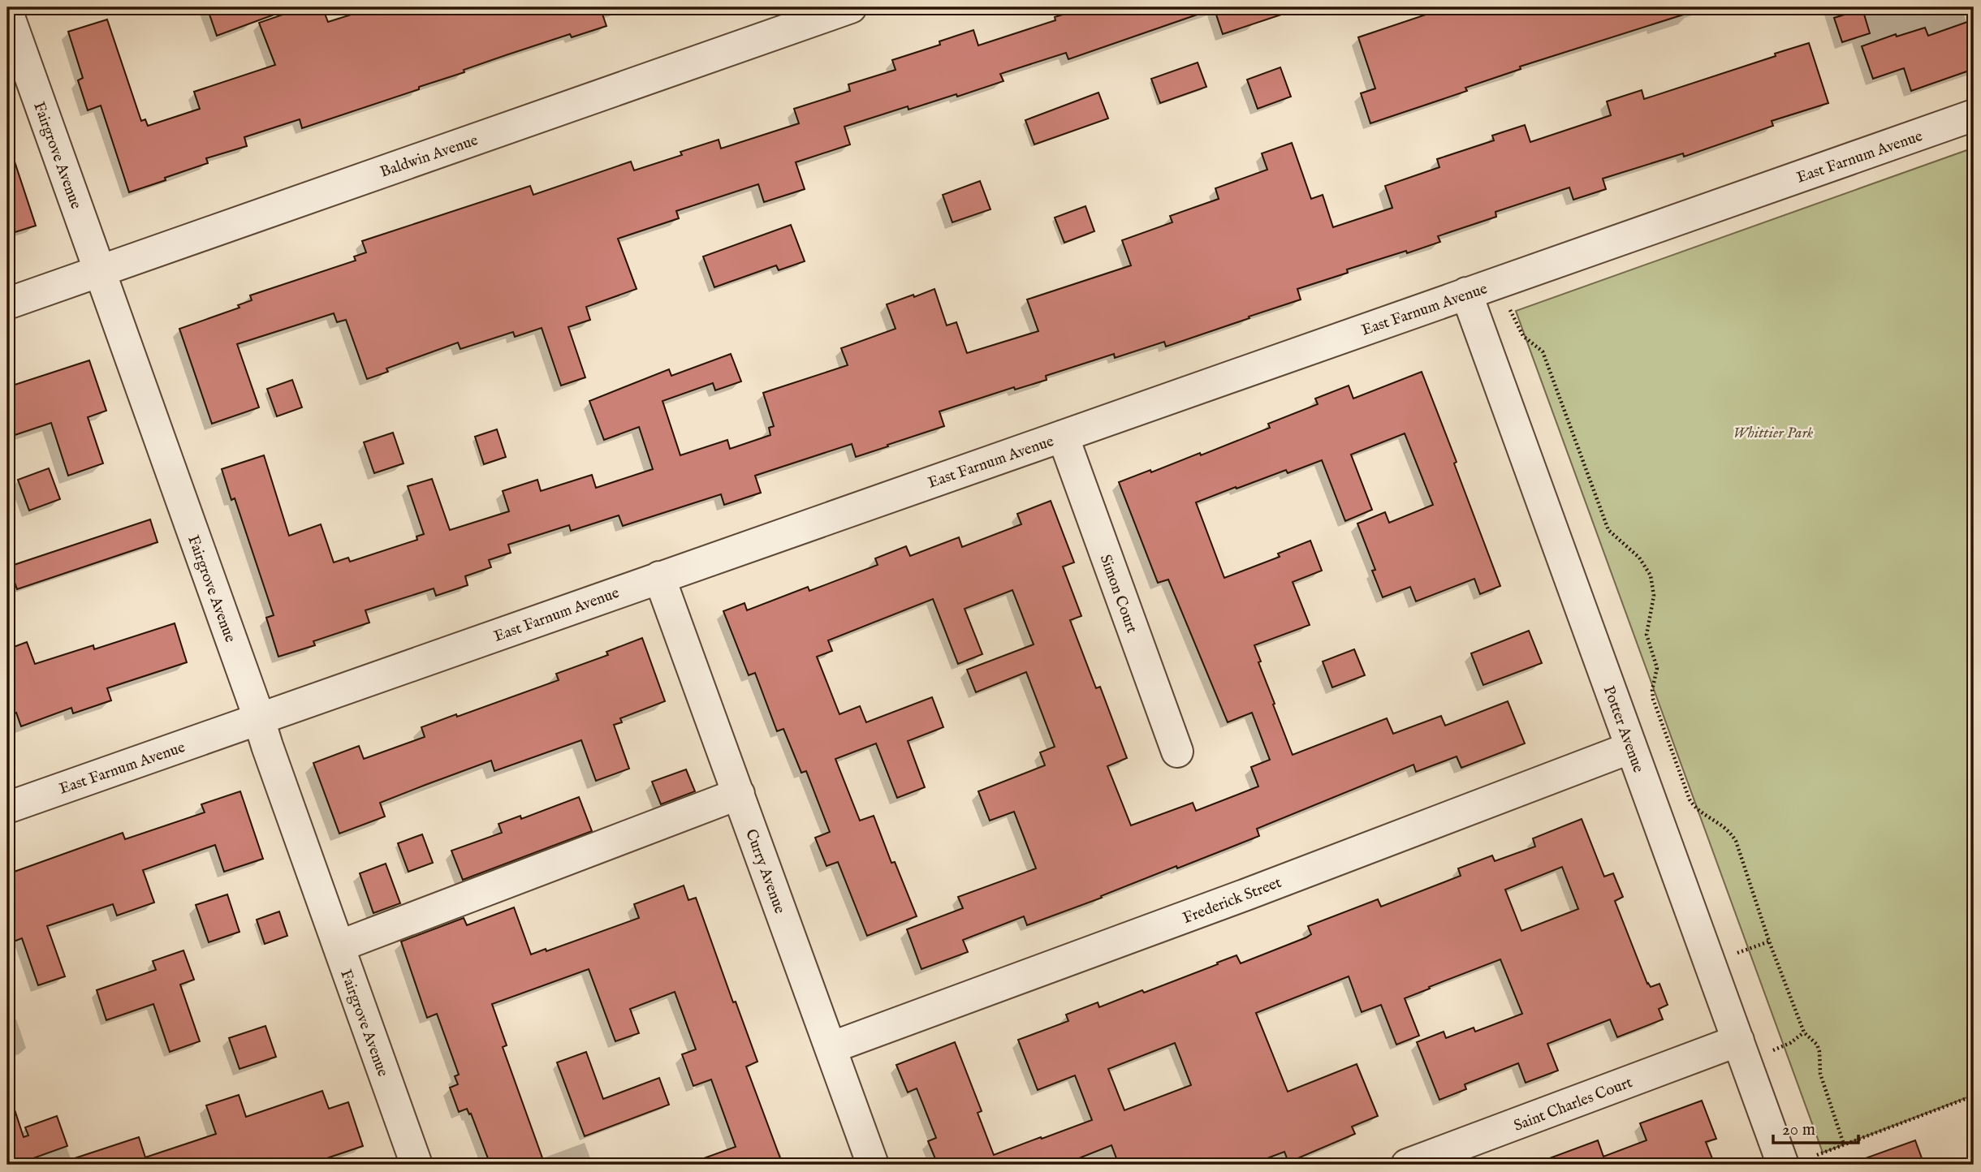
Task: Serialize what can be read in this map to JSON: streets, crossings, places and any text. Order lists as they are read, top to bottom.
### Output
{
  "streets": {
    "street": [
      "Fairgrove Avenue",
      "Baldwin Avenue",
      "East Farnum Avenue",
      "Simon Court",
      "Potter Avenue",
      "Curry Avenue",
      "Frederick Street",
      "Saint Charles Court"
    ]
  },
  "crossings": [
    ["Fairgrove Avenue", "Baldwin Avenue"],
    ["Fairgrove Avenue", "East Farnum Avenue"],
    ["East Farnum Avenue", "Simon Court"],
    ["East Farnum Avenue", "Potter Avenue"],
    ["East Farnum Avenue", "Curry Avenue"],
    ["Potter Avenue", "Frederick Street"],
    ["Potter Avenue", "Saint Charles Court"],
    ["Curry Avenue", "Frederick Street"]
  ],
  "parks": ["Whittier Park"],
  "scale_bar": "20 m"
}
